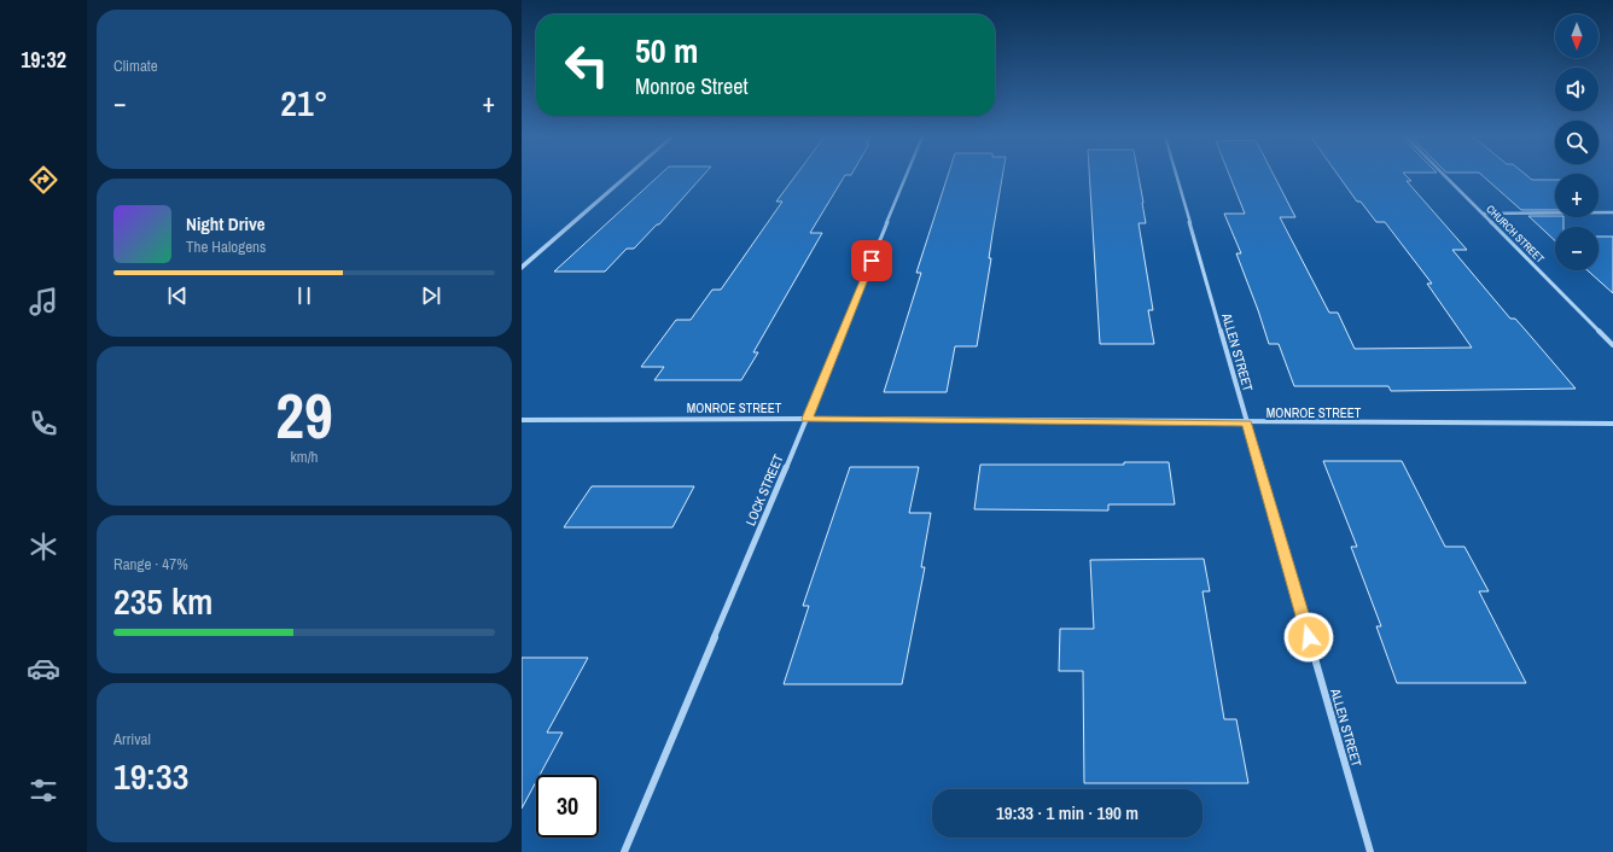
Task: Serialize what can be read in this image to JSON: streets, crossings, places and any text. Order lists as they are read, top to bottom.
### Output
{
  "streets": {
    "street": [
      "CHURCH STREET",
      "ALLEN STREET",
      "MONROE STREET",
      "LOCK STREET"
    ]
  },
  "crossings": [
    ["ALLEN STREET", "MONROE STREET"],
    ["MONROE STREET", "LOCK STREET"]
  ],
  "north": "bottom",
  "page": {
    "tabs": "19:32",
    "tile": [
      "Climate",
      ["29", "km/h"],
      ["Range · 47%", "235 km"],
      ["Arrival", "19:33"]
    ],
    "map_buttons": ["+", "−"],
    "turn": ["50 m", "Monroe Street"],
    "heat": ["−", "21°", "+"],
    "song": ["Night Drive", "The Halogens"],
    "limit": "30",
    "trip": "19:33 · 1 min · 190 m"
  }
}
